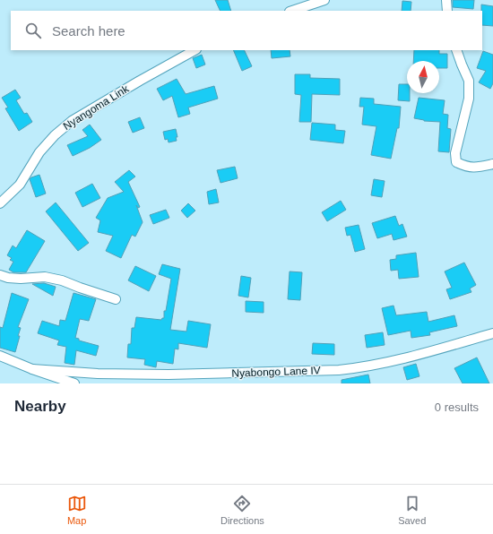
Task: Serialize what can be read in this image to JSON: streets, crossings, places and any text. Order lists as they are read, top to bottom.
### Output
{
  "streets": {
    "street": ["Nyangoma Link", "Nyabongo Lane IV"]
  },
  "north": "top",
  "page": {
    "search": "Search here",
    "heading": ["Nearby", "0 results"],
    "nav": ["Map", "Directions", "Saved"]
  }
}
